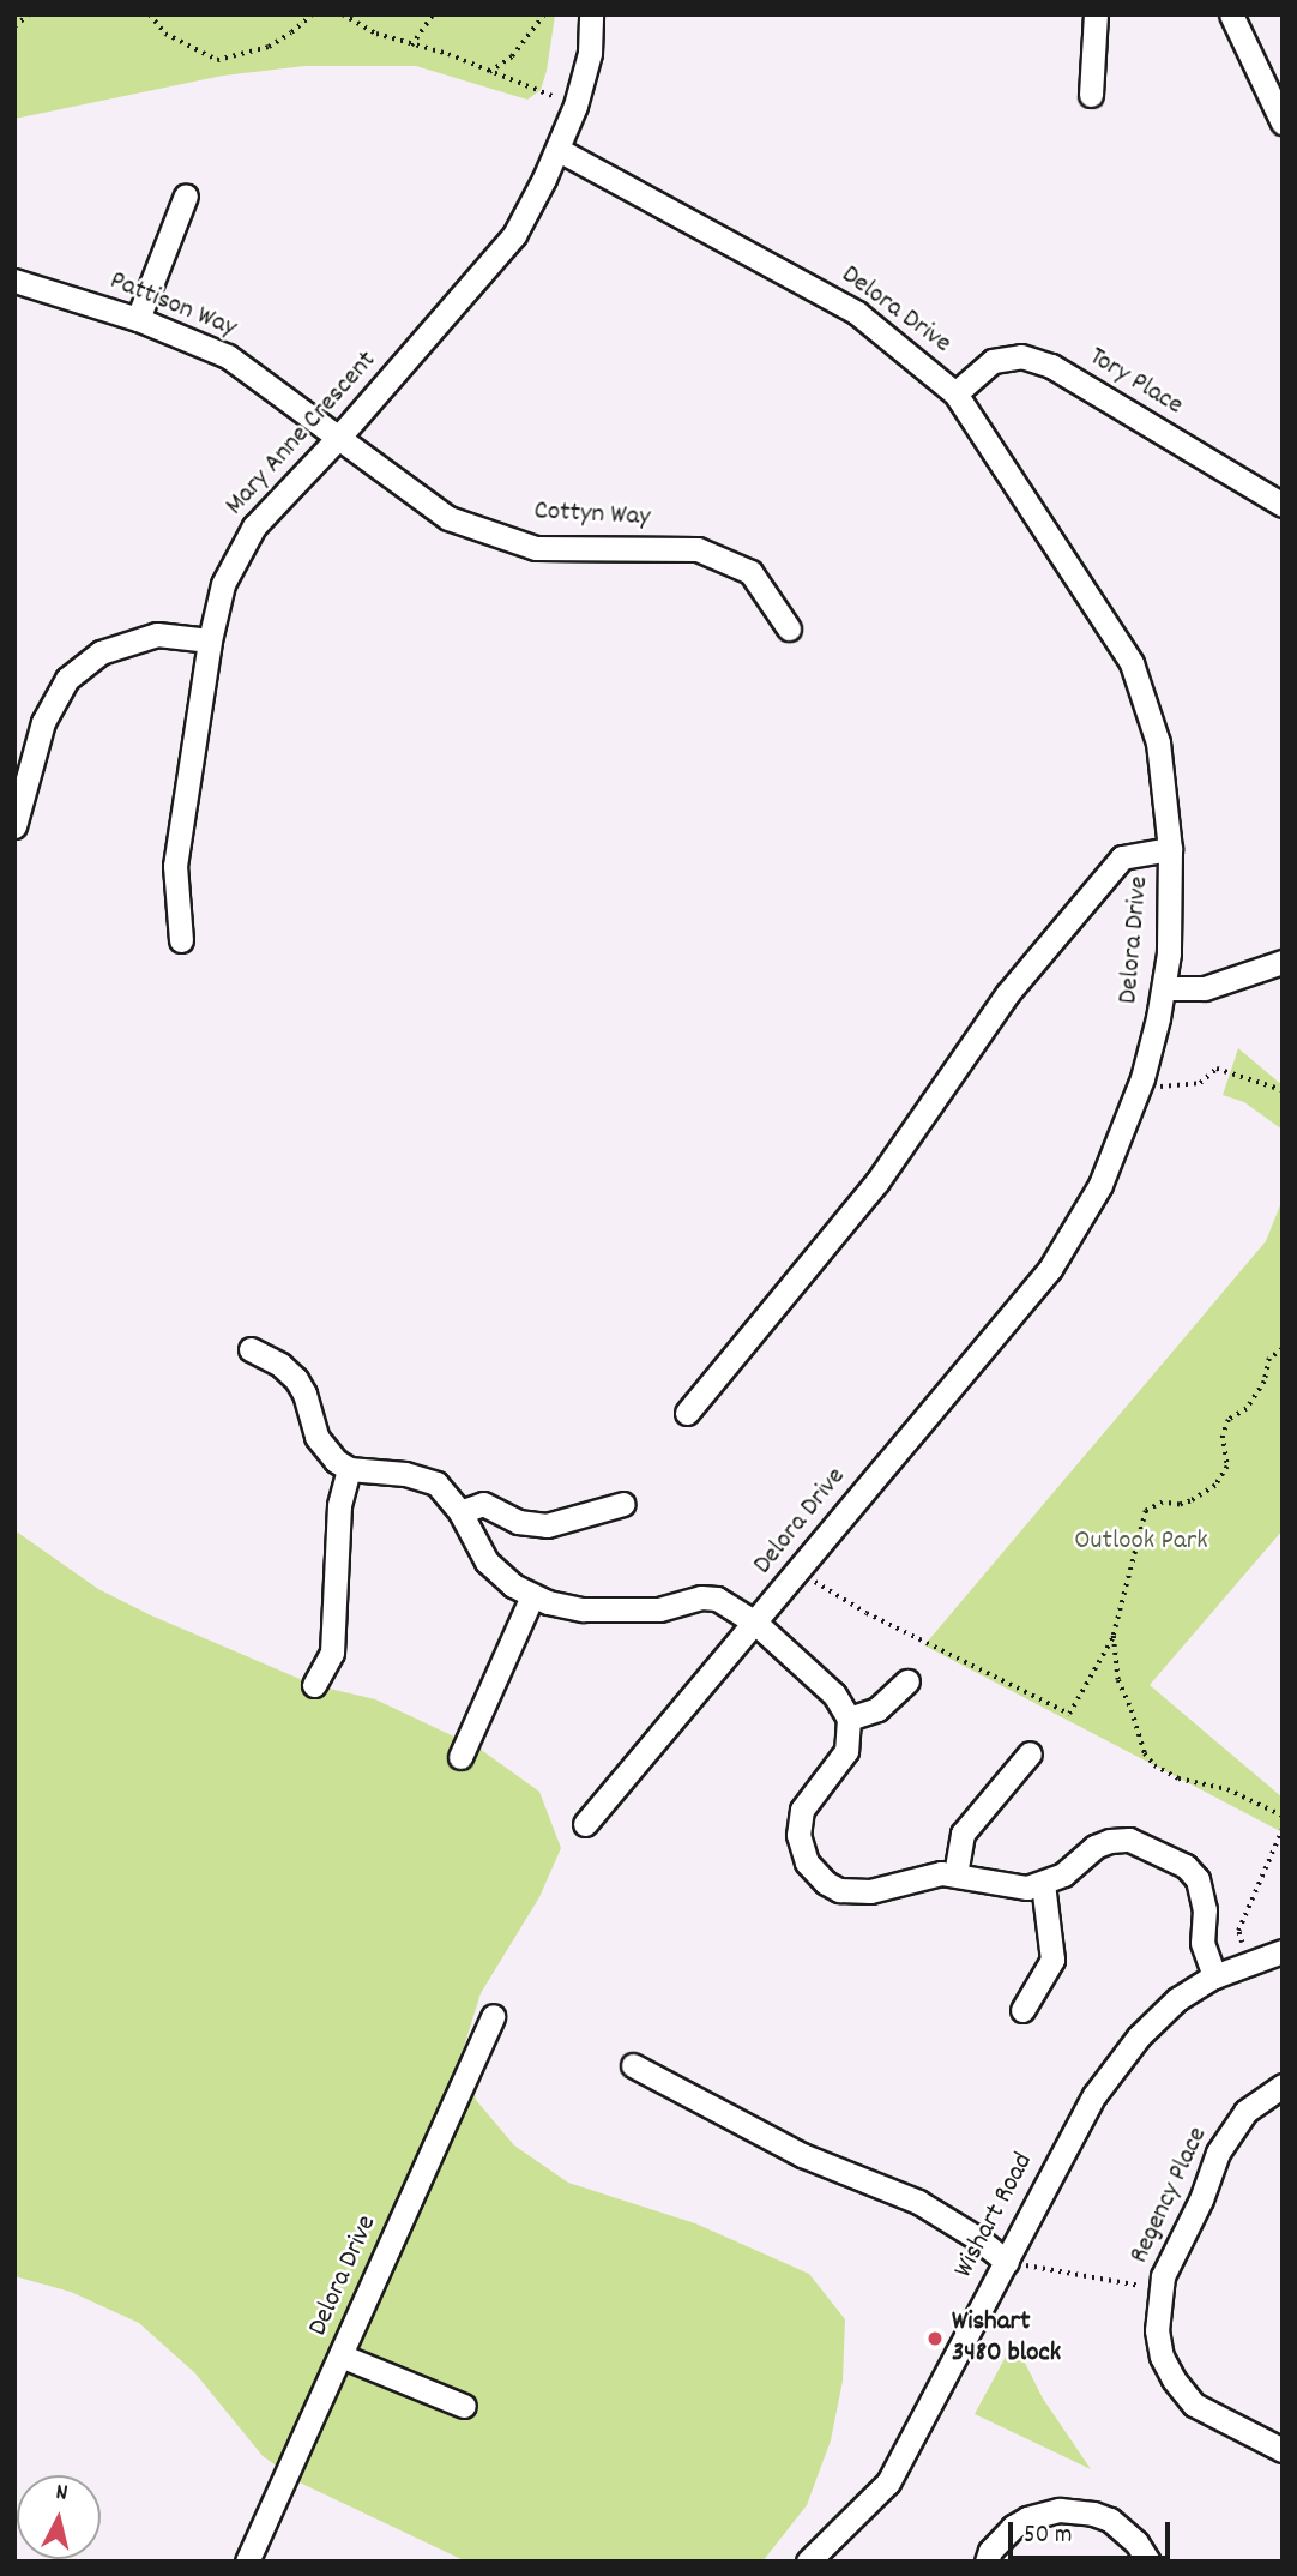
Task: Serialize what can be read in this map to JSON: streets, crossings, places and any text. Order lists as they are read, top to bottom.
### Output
{
  "streets": {
    "street": [
      "Pattison Way",
      "Delora Drive",
      "Tory Place",
      "Mary Anne Crescent",
      "Cottyn Way",
      "Regency Place",
      "Wishart Road"
    ]
  },
  "crossings": [
    ["Pattison Way", "Mary Anne Crescent"],
    ["Pattison Way", "Cottyn Way"],
    ["Delora Drive", "Tory Place"],
    ["Delora Drive", "Mary Anne Crescent"],
    ["Mary Anne Crescent", "Cottyn Way"]
  ],
  "parks": ["Outlook Park"],
  "places": ["Wishart 3480 block"],
  "scale_bar": "50 m",
  "north": "top"
}
